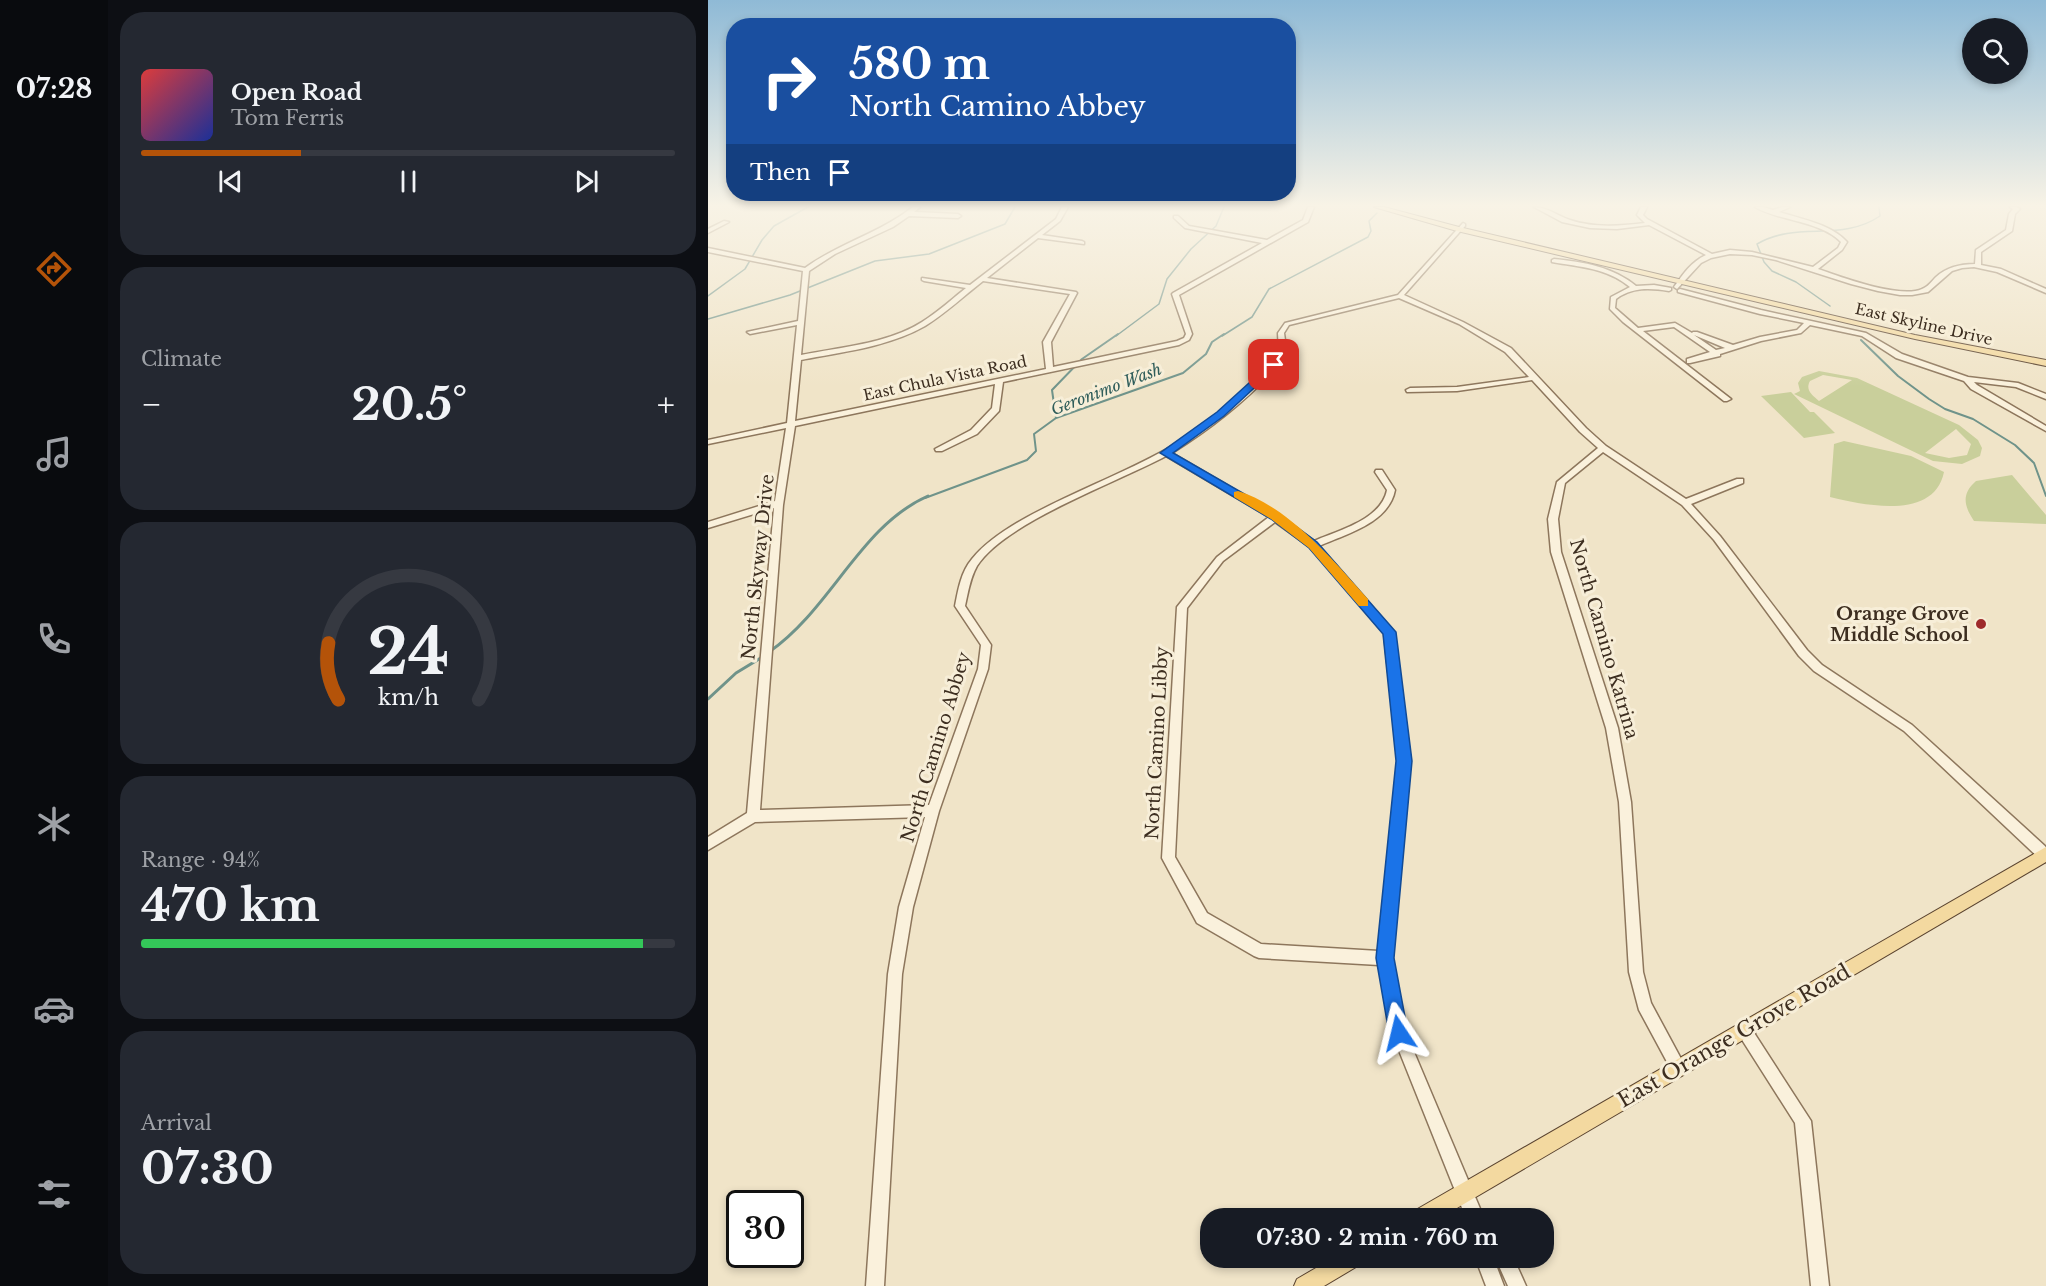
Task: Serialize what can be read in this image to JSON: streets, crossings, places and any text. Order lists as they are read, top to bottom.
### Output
{
  "streets": {
    "main road": ["East Skyline Drive", "East Orange Grove Road"],
    "street": [
      "East Chula Vista Road",
      "North Skyway Drive",
      "North Camino Katrina",
      "North Camino Libby",
      "North Camino Abbey"
    ]
  },
  "crossings": [
    ["East Chula Vista Road", "North Skyway Drive"],
    ["North Camino Katrina", "East Orange Grove Road"]
  ],
  "water": ["Geronimo Wash"],
  "places": ["Orange Grove Middle School"],
  "page": {
    "tabs": "07:28",
    "turn": ["580 m", "North Camino Abbey"],
    "song": ["Open Road", "Tom Ferris"],
    "then": "Then",
    "tile": [
      "Climate",
      ["Range · 94%", "470 km"],
      ["Arrival", "07:30"]
    ],
    "heat": ["−", "20.5°", "+"],
    "limit": "30",
    "trip": "07:30 · 2 min · 760 m",
    "gauge": ["24", "km/h"]
  }
}
